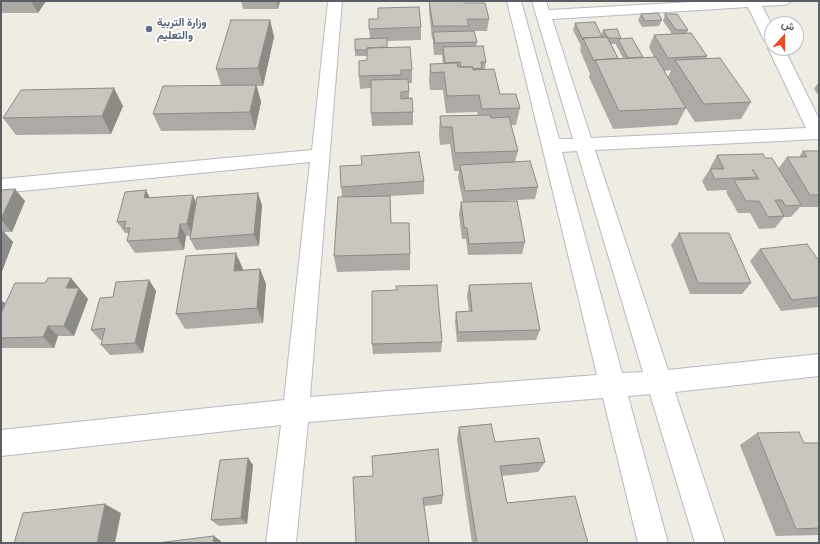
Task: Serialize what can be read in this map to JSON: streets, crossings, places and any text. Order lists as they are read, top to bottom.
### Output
{
  "places": ["وزارة التربية والتعليم"],
  "north": "top"
}
